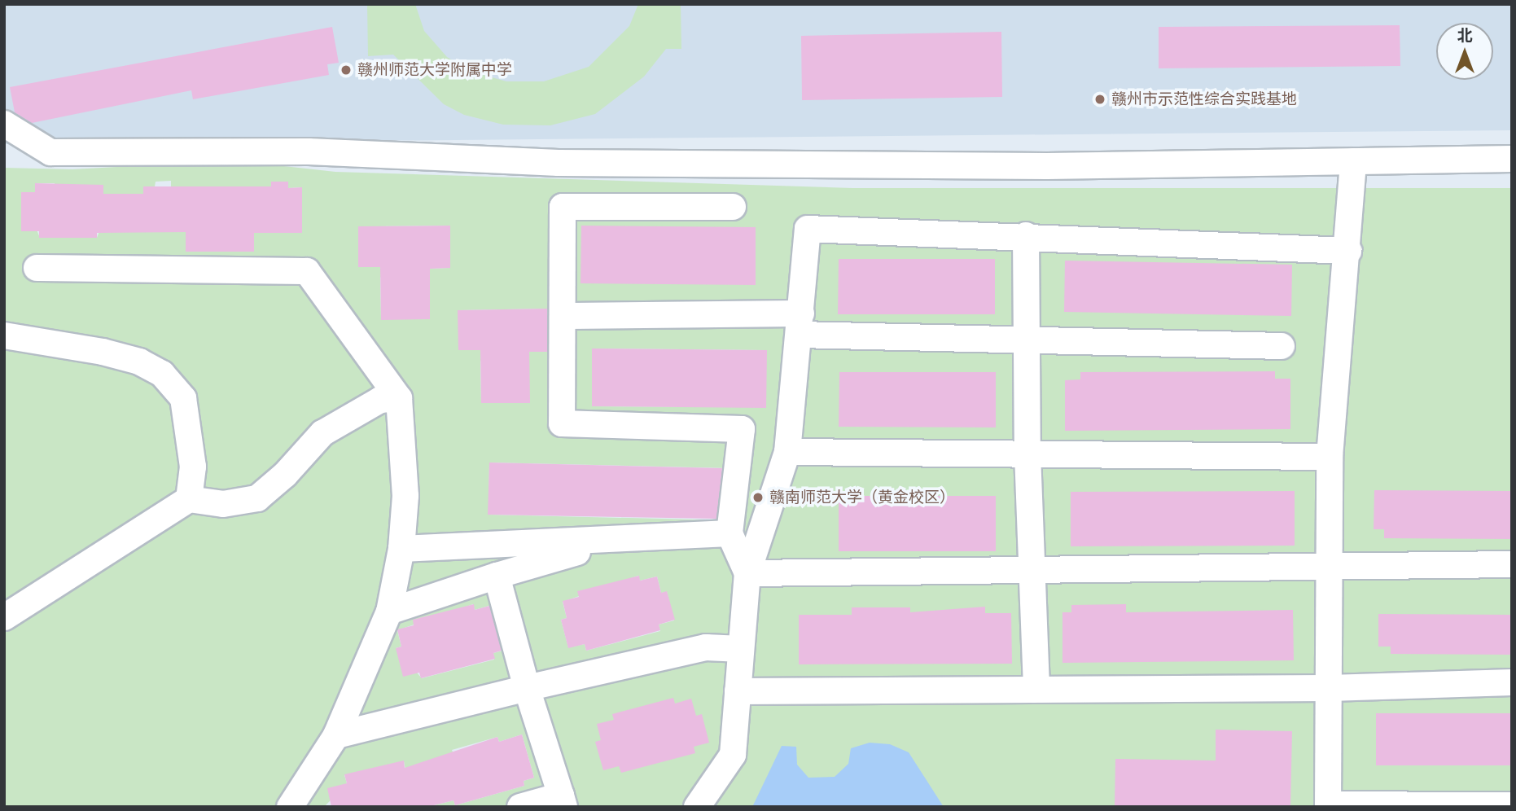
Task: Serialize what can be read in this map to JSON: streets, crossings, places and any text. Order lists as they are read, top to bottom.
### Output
{
  "places": ["赣州师范大学附属中学", "赣州市示范性综合实践基地", "赣南师范大学（黄金校区）"],
  "north": "top"
}
